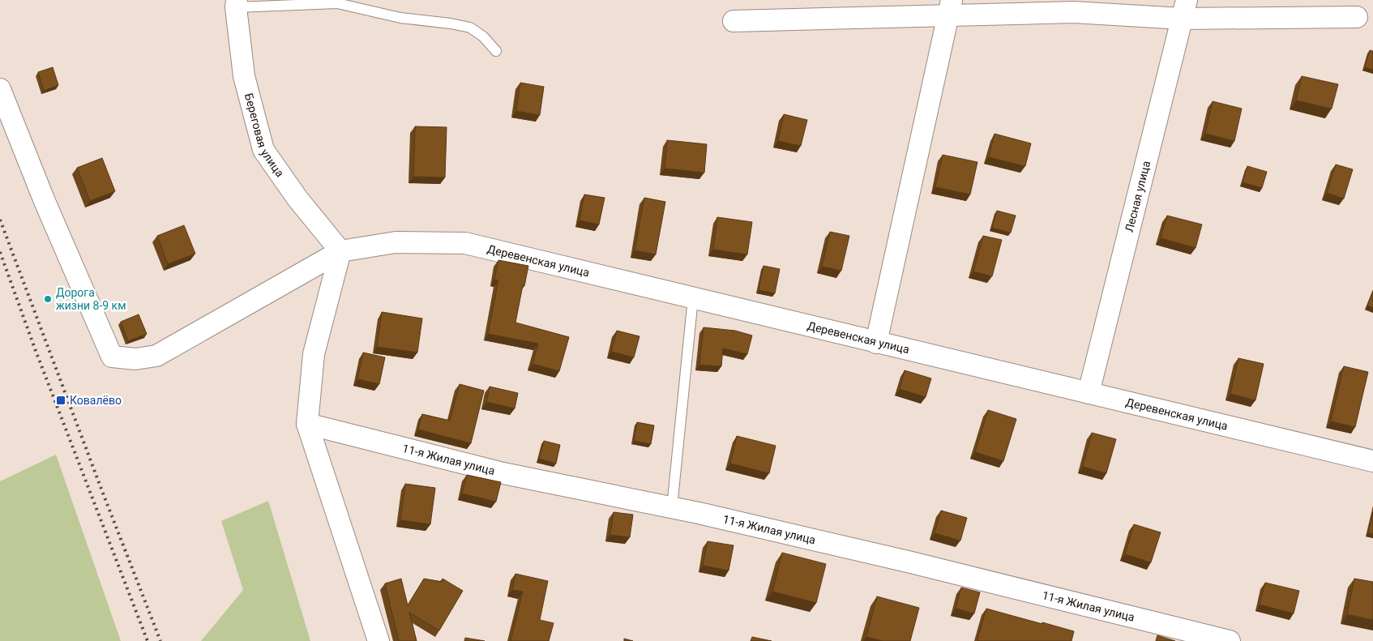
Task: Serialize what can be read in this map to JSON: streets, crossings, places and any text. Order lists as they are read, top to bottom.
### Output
{
  "streets": {
    "street": [
      "Береговая улица",
      "Лесная улица",
      "Деревенская улица",
      "11-я Жилая улица"
    ]
  },
  "crossings": [
    ["Береговая улица", "Деревенская улица"],
    ["Лесная улица", "Деревенская улица"]
  ],
  "places": {
    "other": ["Дорога жизни 8-9 км"],
    "transit": ["Ковалёво"]
  }
}
